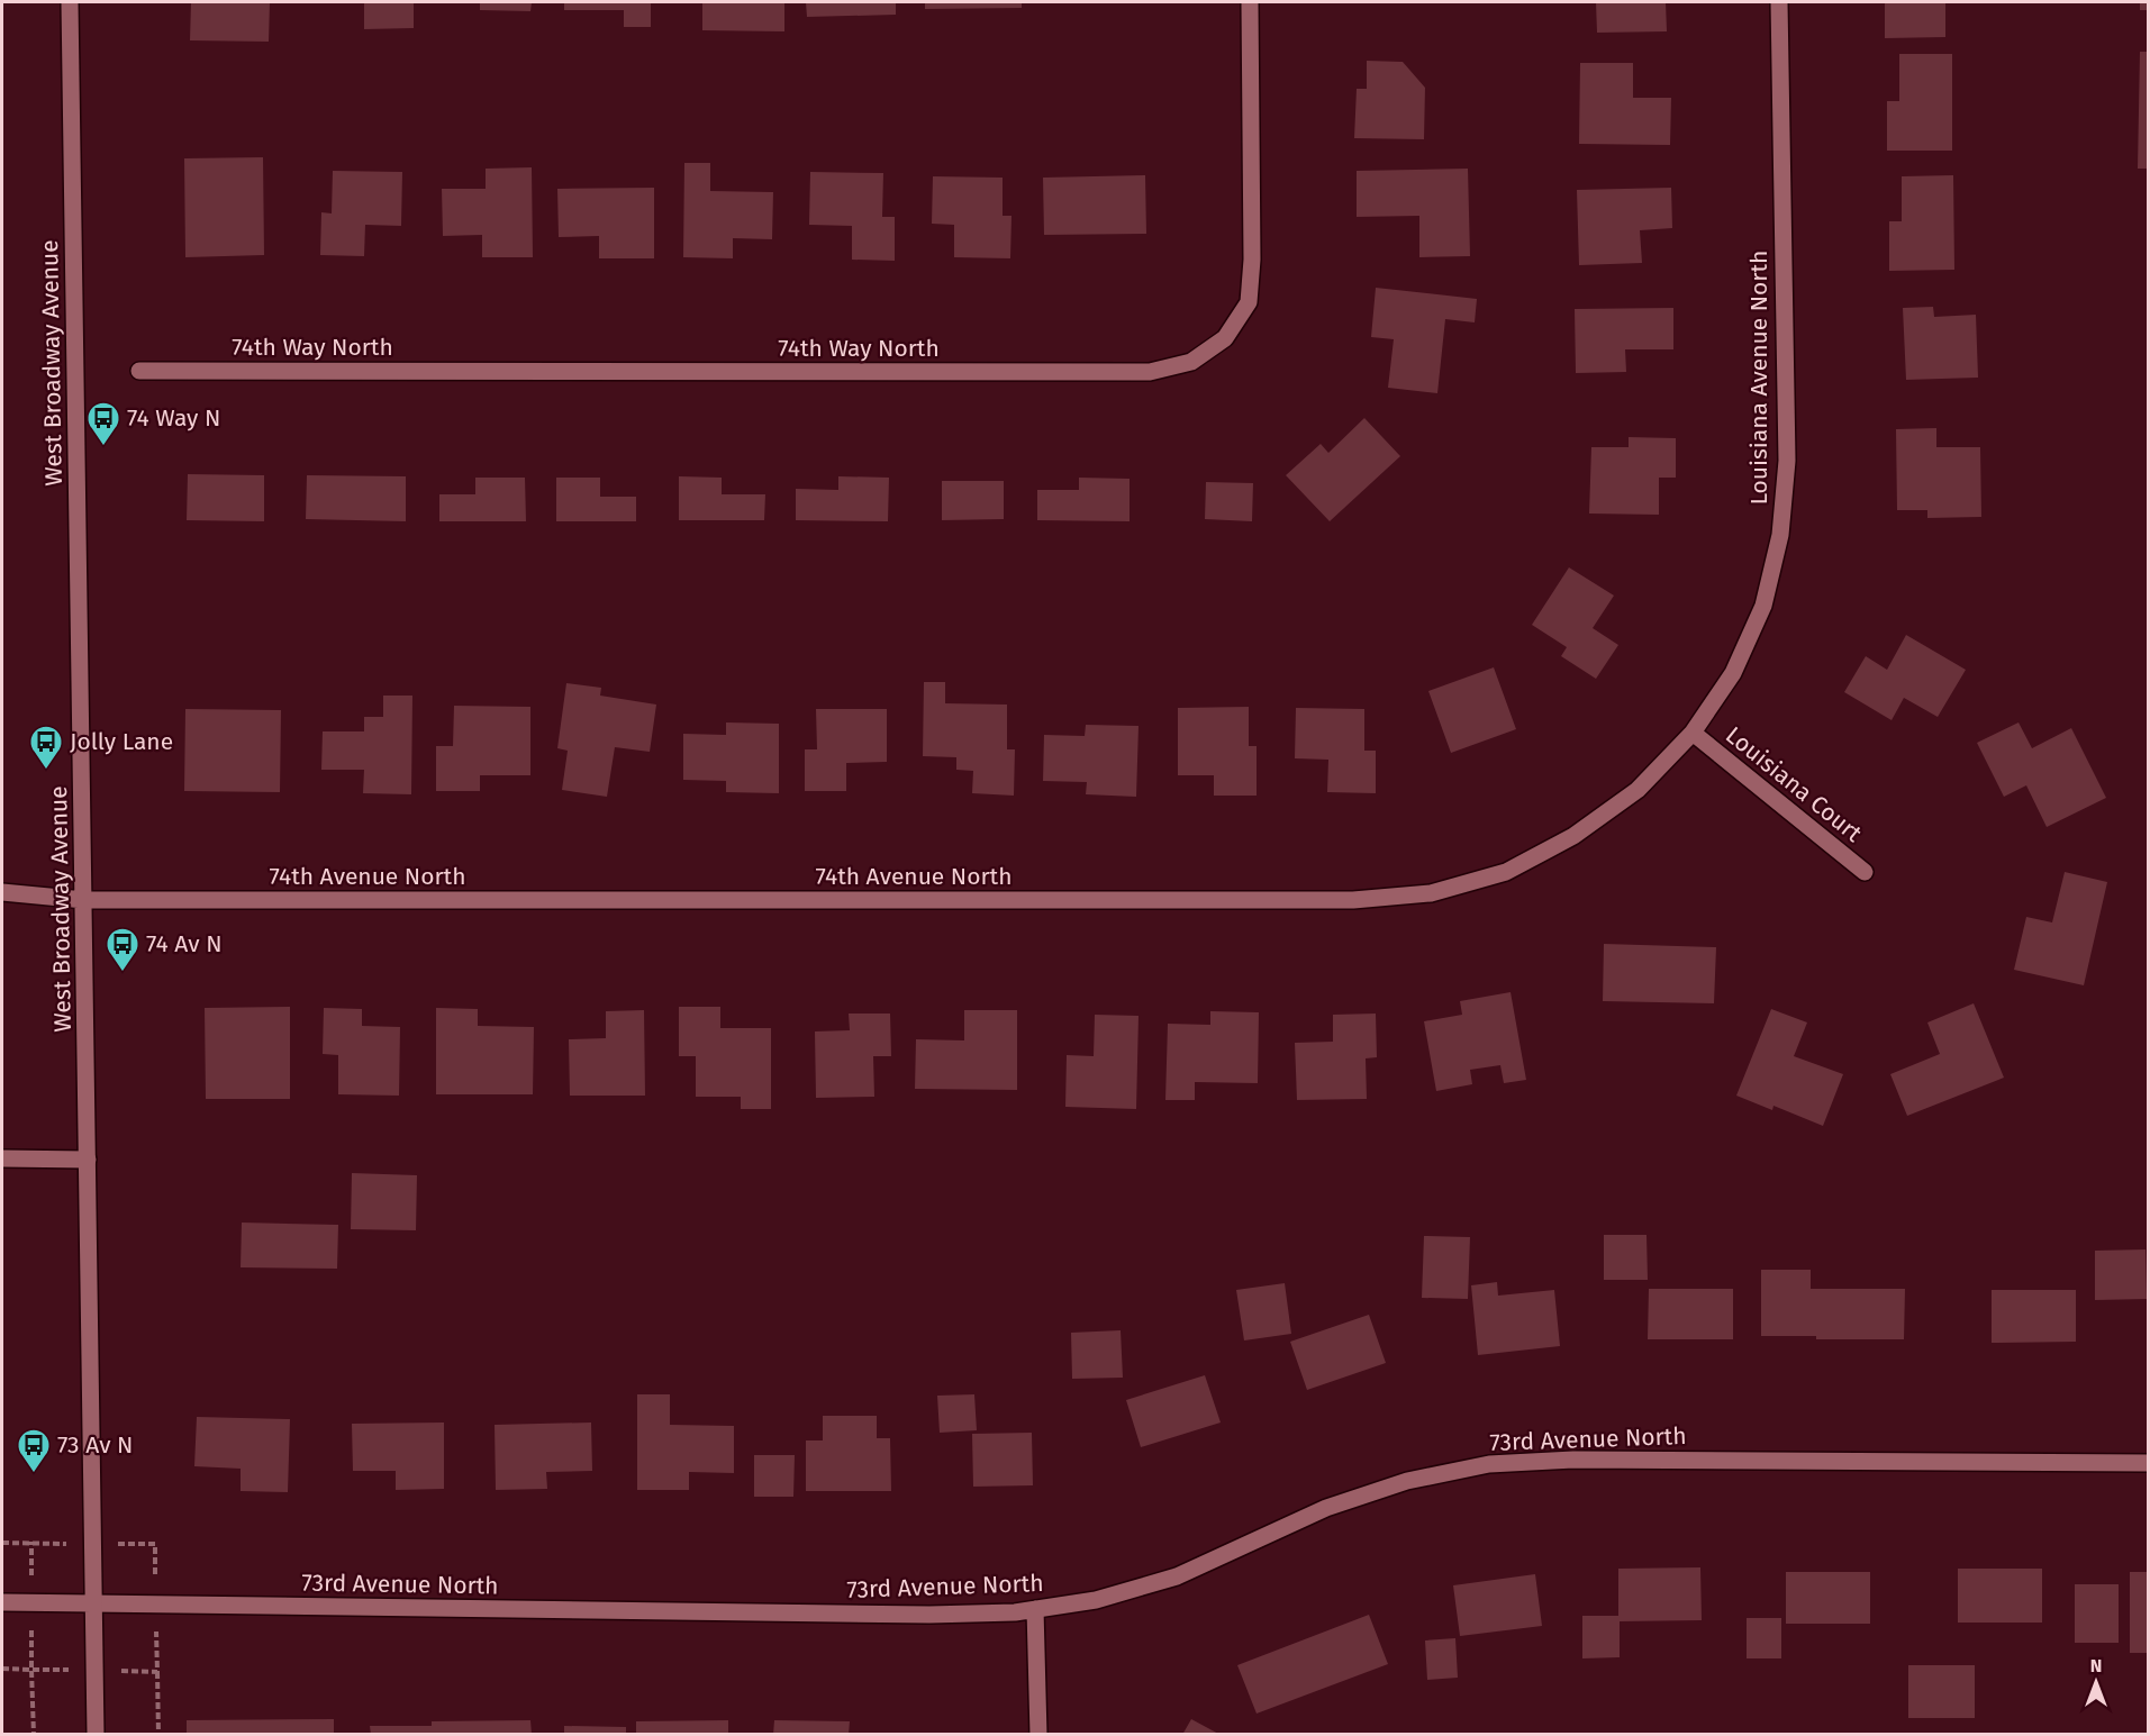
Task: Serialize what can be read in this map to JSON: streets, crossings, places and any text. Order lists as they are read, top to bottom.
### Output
{
  "streets": {
    "street": [
      "74th Way North",
      "West Broadway Avenue",
      "Louisiana Avenue North",
      "Louisiana Court",
      "74th Avenue North",
      "73rd Avenue North"
    ]
  },
  "crossings": [
    ["West Broadway Avenue", "74th Avenue North"],
    ["West Broadway Avenue", "73rd Avenue North"],
    ["Louisiana Avenue North", "Louisiana Court"],
    ["Louisiana Avenue North", "74th Avenue North"],
    ["Louisiana Court", "74th Avenue North"]
  ],
  "places": {
    "bus stop": [
      "74 Way N",
      "Jolly Lane",
      "74 Av N",
      "73 Av N"
    ]
  },
  "north": "top"
}
